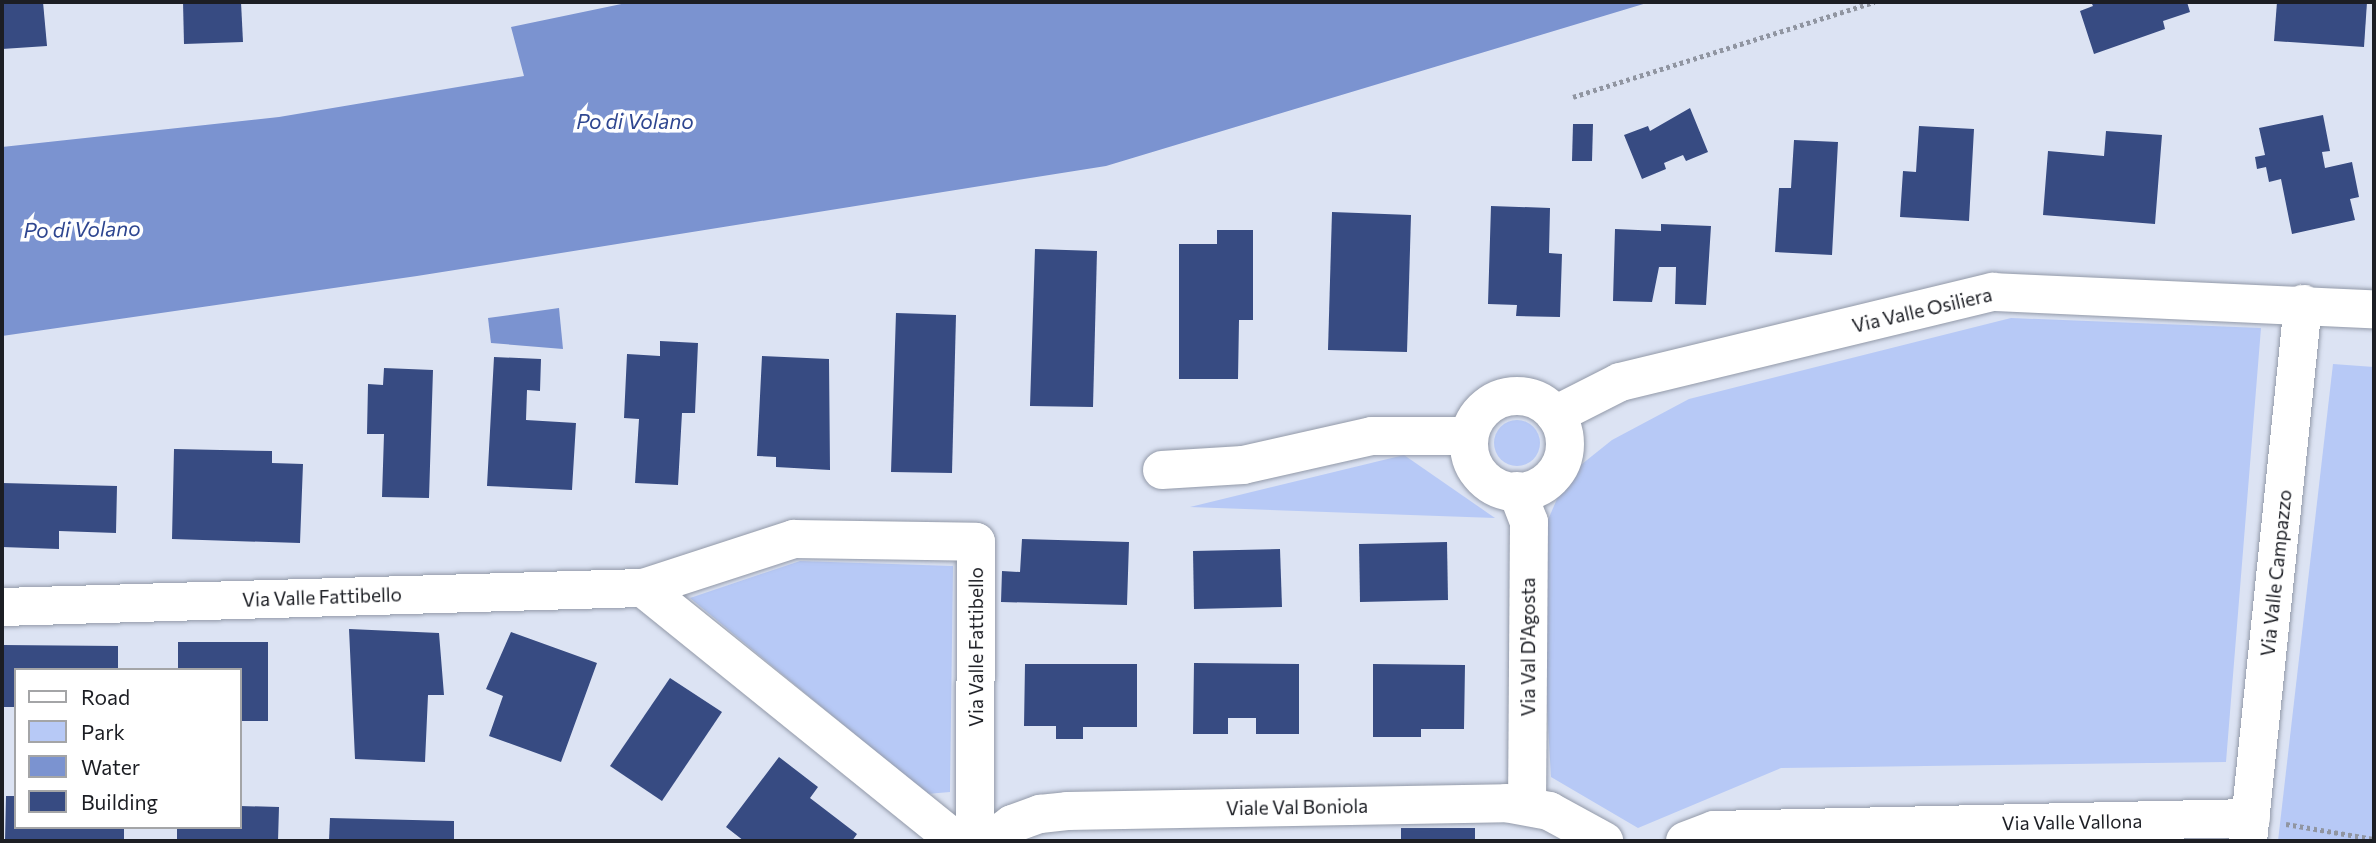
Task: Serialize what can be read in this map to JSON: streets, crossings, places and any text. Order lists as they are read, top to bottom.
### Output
{
  "streets": {
    "street": [
      "Via Valle Osiliera",
      "Via Valle Campazzo",
      "Via Valle Fattibello",
      "Via Val D'Agosta",
      "Viale Val Boniola",
      "Via Valle Vallona"
    ]
  },
  "crossings": [
    ["Via Valle Osiliera", "Via Valle Campazzo"],
    ["Via Valle Osiliera", "Via Val D'Agosta"],
    ["Via Valle Campazzo", "Via Valle Vallona"],
    ["Via Val D'Agosta", "Viale Val Boniola"]
  ],
  "water": ["Po di Volano"],
  "legend": [
    "Road",
    "Park",
    "Water",
    "Building"
  ]
}
